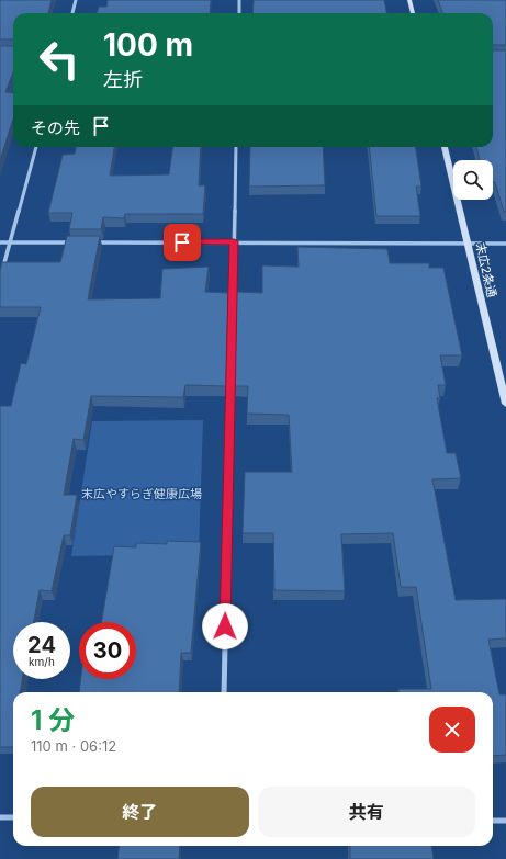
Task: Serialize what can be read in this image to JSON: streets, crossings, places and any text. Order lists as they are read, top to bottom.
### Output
{
  "streets": {
    "street": ["末広2条通"]
  },
  "parks": ["末広やすらぎ健康広場"],
  "page": {
    "turn": ["100 m", "左折"],
    "then": "その先",
    "speed": "24 km/h",
    "limit": "30",
    "heading": ["1 分", "110 m · 06:12"],
    "buttons": ["終了", "共有"]
  }
}
